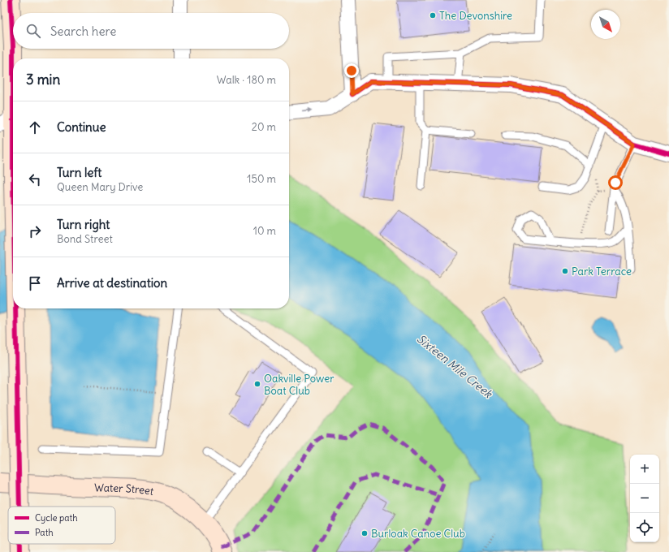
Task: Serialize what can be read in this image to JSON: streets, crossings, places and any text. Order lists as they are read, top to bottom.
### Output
{
  "streets": {
    "street": ["Water Street"]
  },
  "water": ["Sixteen Mile Creek"],
  "places": [
    "The Devonshire",
    "Park Terrace",
    "Oakville Power Boat Club",
    "Burloak Canoe Club"
  ],
  "legend": ["Cycle path", "Path"],
  "north": "bottom right",
  "page": {
    "search": "Search here",
    "heading": ["3 min", "Walk · 180 m"],
    "list": [
      ["Continue", "20 m"],
      ["Turn left", "Queen Mary Drive", "150 m"],
      ["Turn right", "Bond Street", "10 m"],
      "Arrive at destination"
    ],
    "map_buttons": ["+", "−"]
  }
}
